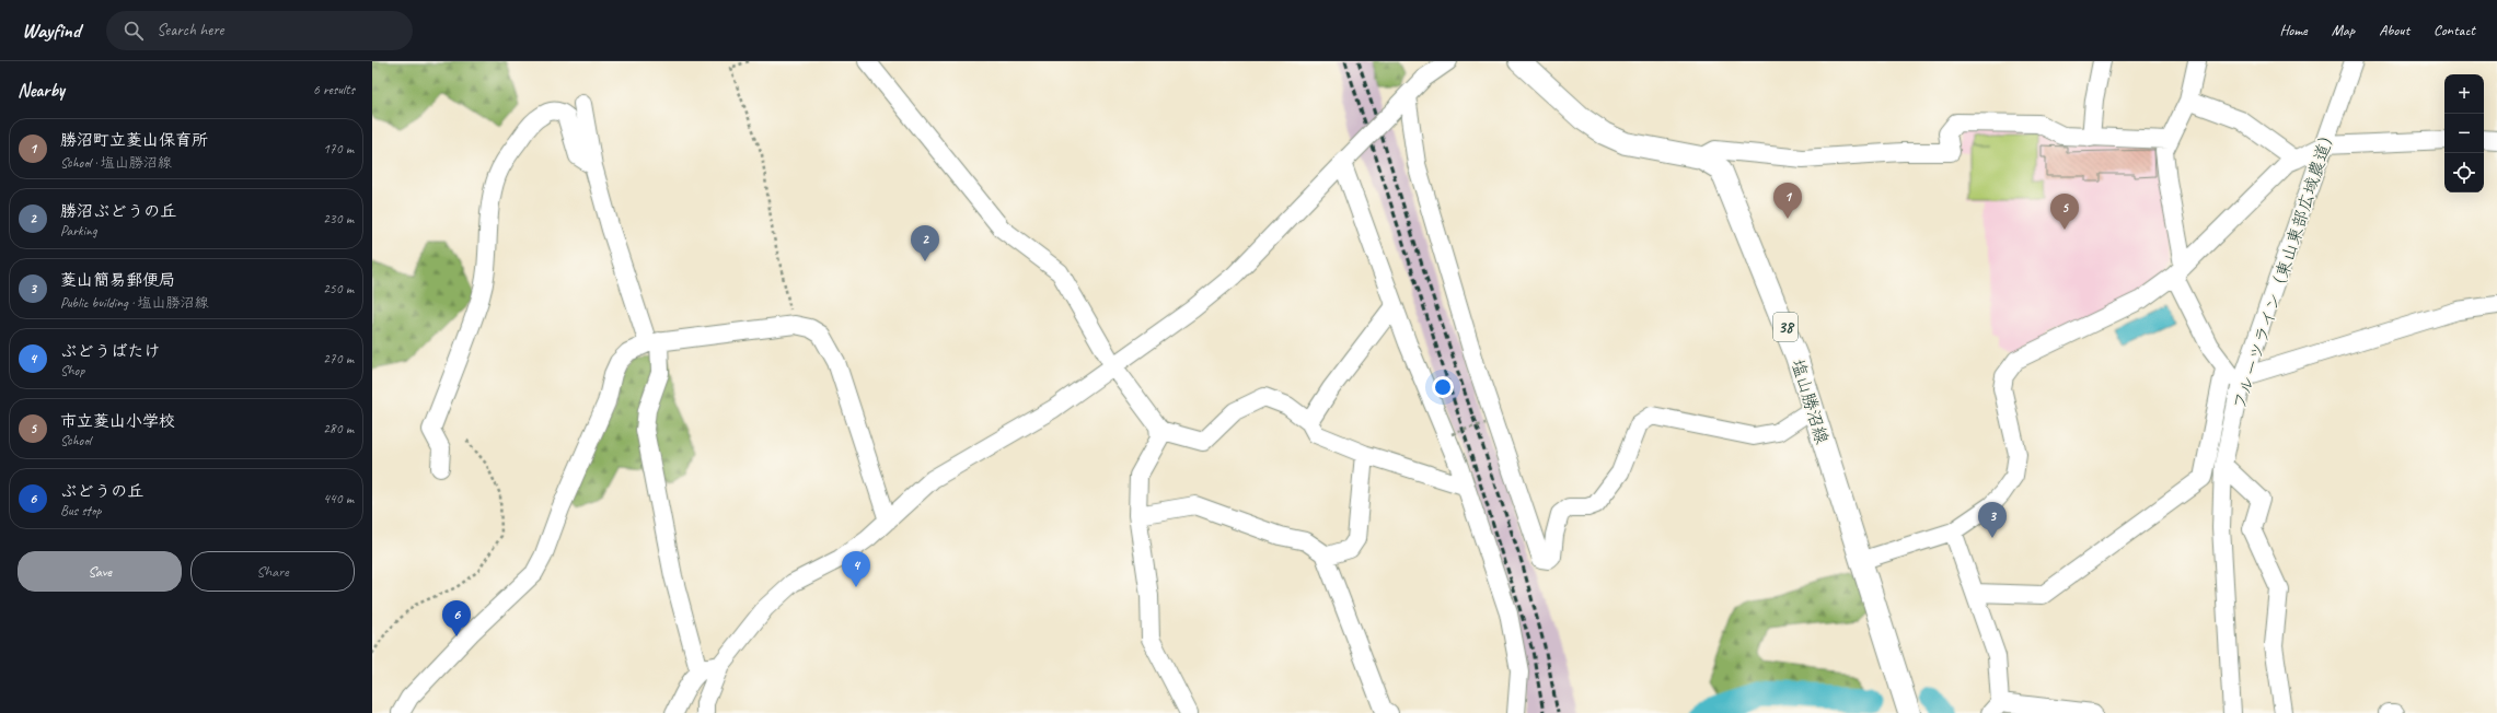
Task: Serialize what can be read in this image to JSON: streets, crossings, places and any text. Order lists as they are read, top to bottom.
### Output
{
  "streets": {
    "main road": ["38", "塩山勝沼線"],
    "street": ["フルーツライン（東山東部広域農道）"]
  },
  "page": {
    "header": "Wayfind",
    "search": "Search here",
    "nav": [
      "Home",
      "Map",
      "About",
      "Contact"
    ],
    "heading": ["Nearby", "6 results"],
    "map_buttons": ["+", "−"],
    "list": [
      {
        "mark": "1",
        "name": "勝沼町立菱山保育所",
        "note": "School · 塩山勝沼線",
        "value": "170 m"
      },
      {
        "mark": "2",
        "name": "勝沼ぶどうの丘",
        "note": "Parking",
        "value": "230 m"
      },
      {
        "mark": "3",
        "name": "菱山簡易郵便局",
        "note": "Public building · 塩山勝沼線",
        "value": "250 m"
      },
      {
        "mark": "4",
        "name": "ぶどうばたけ",
        "note": "Shop",
        "value": "270 m"
      },
      {
        "mark": "5",
        "name": "市立菱山小学校",
        "note": "School",
        "value": "280 m"
      },
      {
        "mark": "6",
        "name": "ぶどうの丘",
        "note": "Bus stop",
        "value": "440 m"
      }
    ],
    "pins": [
      "1",
      "5",
      "2",
      "3",
      "4",
      "6"
    ],
    "buttons": ["Save", "Share"]
  }
}
